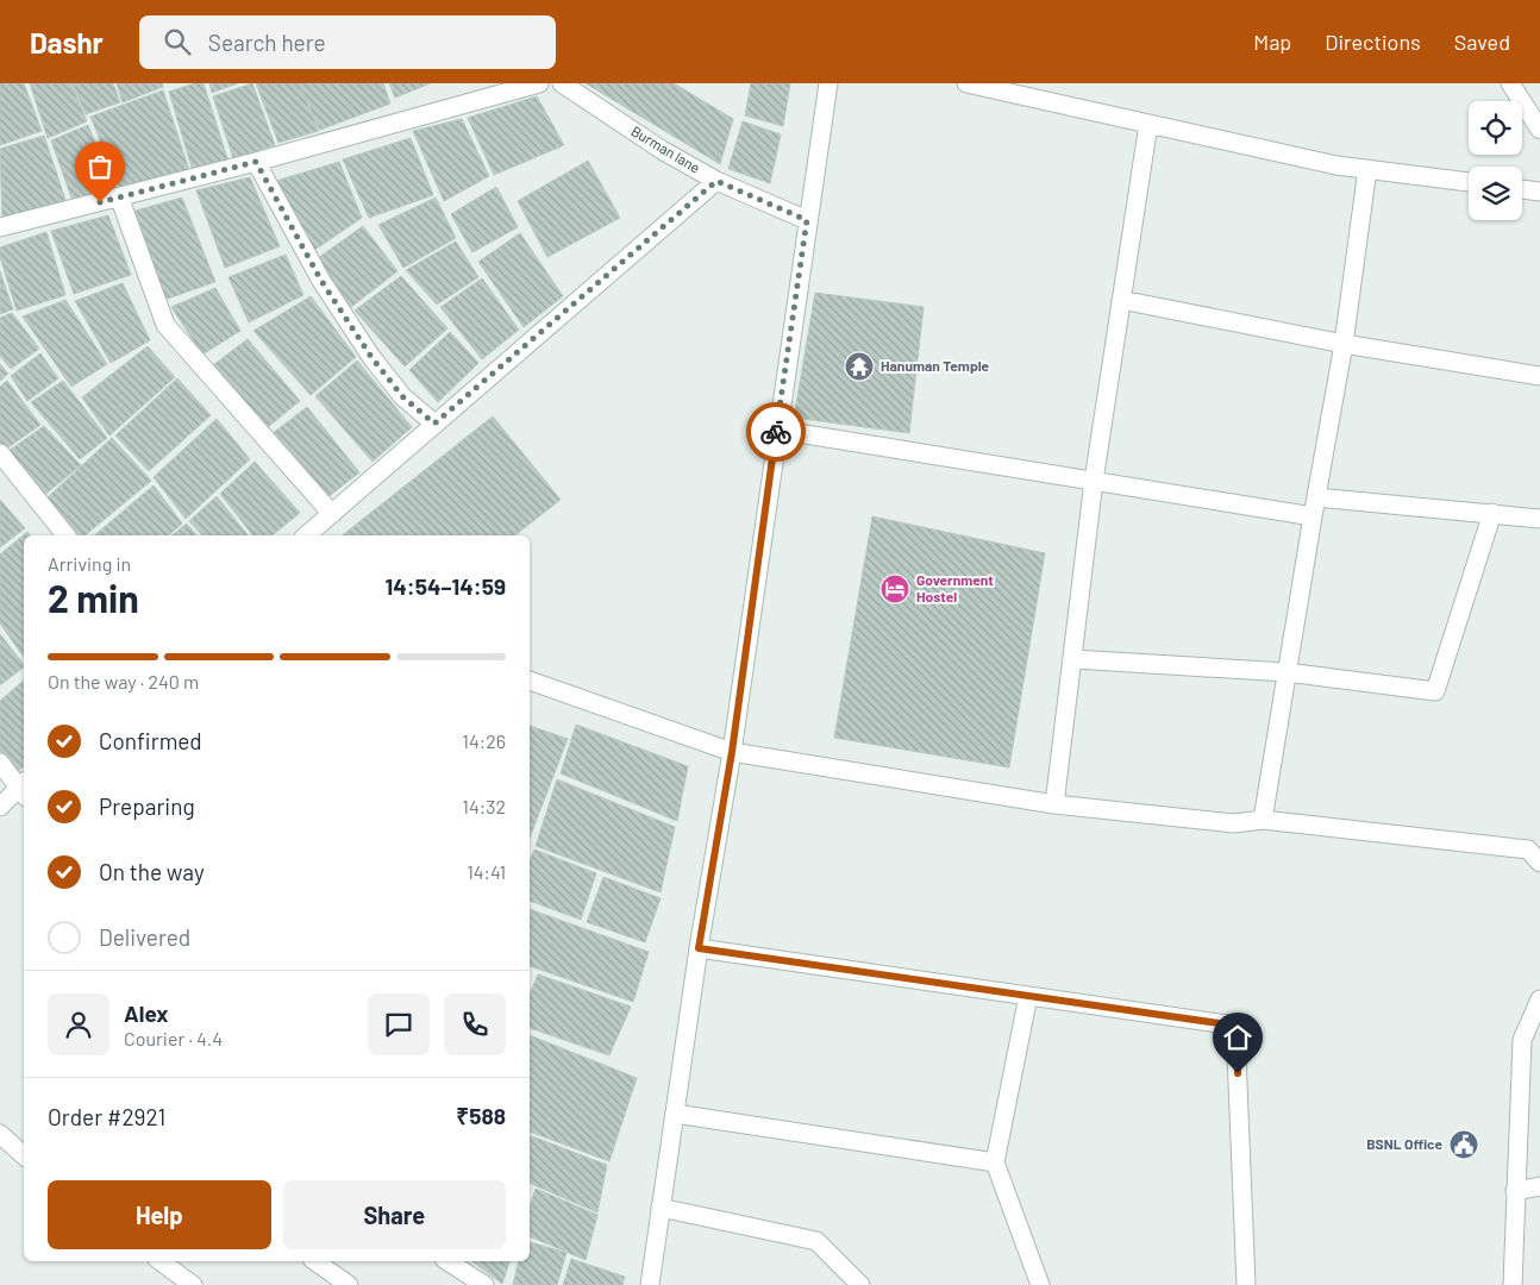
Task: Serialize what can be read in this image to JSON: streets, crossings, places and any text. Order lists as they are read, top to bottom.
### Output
{
  "streets": {
    "street": ["Burman lane"]
  },
  "places": {
    "temple": ["Hanuman Temple"],
    "hotel": ["Government Hostel"],
    "public building": ["BSNL Office"]
  },
  "page": {
    "header": "Dashr",
    "search": "Search here",
    "nav": ["Map", "Directions", "Saved"],
    "heading": ["2 min", "Arriving in", "14:54–14:59"],
    "panel": [
      "Alex",
      "Courier · 4.4",
      "Order #2921",
      "₹588"
    ],
    "bar": "On the way · 240 m",
    "list": [
      ["Confirmed", "14:26"],
      ["Preparing", "14:32"],
      ["On the way", "14:41"],
      "Delivered"
    ],
    "buttons": ["Help", "Share"]
  }
}
